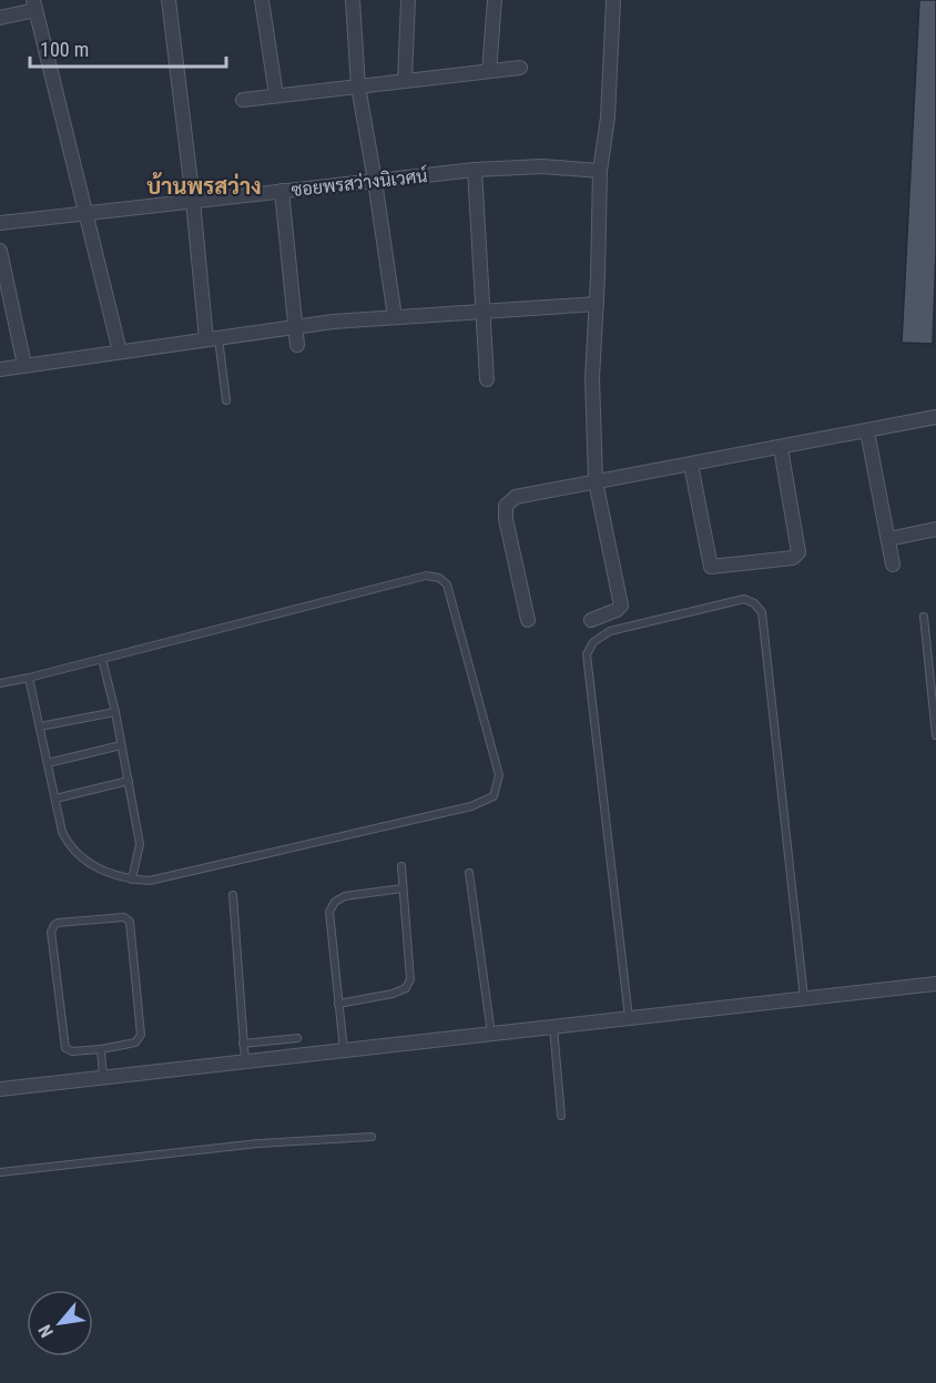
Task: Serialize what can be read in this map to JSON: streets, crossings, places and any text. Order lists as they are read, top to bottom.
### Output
{
  "streets": {
    "street": ["ซอยพรสว่างนิเวศน์"]
  },
  "districts": ["บ้านพรสว่าง"],
  "scale_bar": "100 m",
  "north": "bottom left"
}
